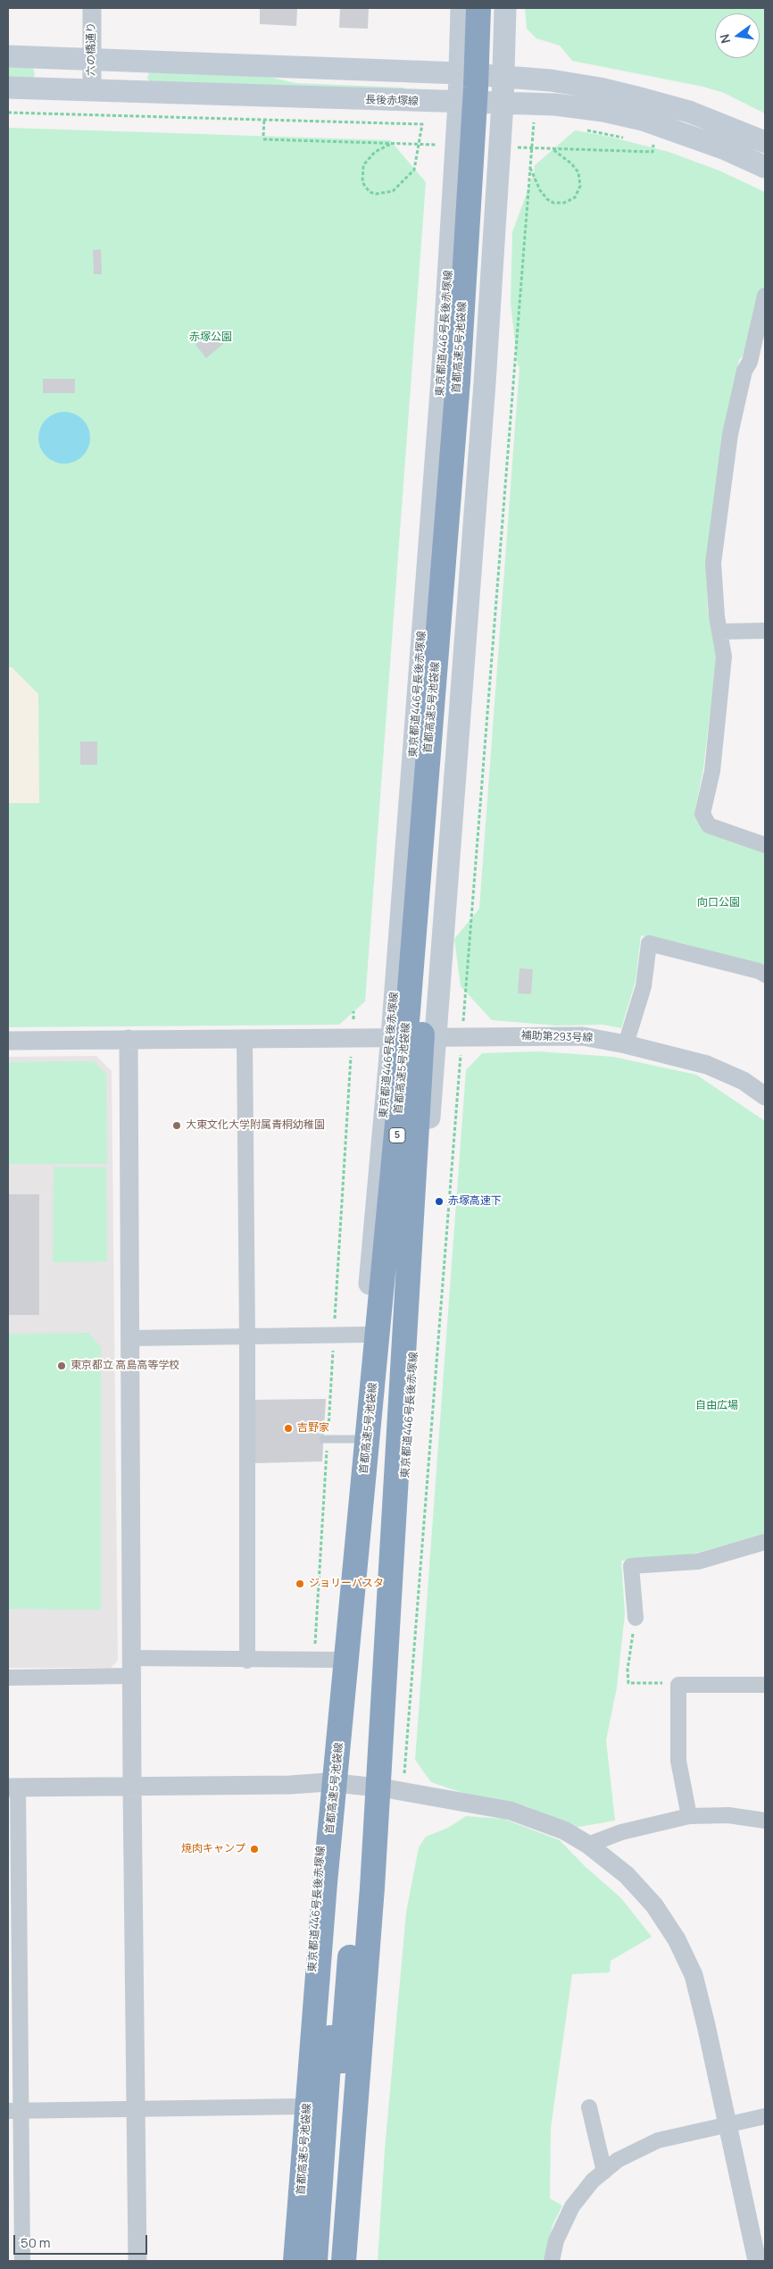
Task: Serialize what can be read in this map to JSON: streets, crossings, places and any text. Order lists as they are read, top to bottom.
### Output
{
  "streets": {
    "highway": ["首都高速5号池袋線", "5"],
    "main road": ["長後赤塚線", "東京都道446号長後赤塚線"],
    "street": ["六の橋通り", "補助第293号線"]
  },
  "crossings": [
    ["六の橋通り", "長後赤塚線"],
    ["長後赤塚線", "東京都道446号長後赤塚線"],
    ["東京都道446号長後赤塚線", "補助第293号線"]
  ],
  "parks": ["赤塚公園", "向口公園", "自由広場"],
  "places": [
    "大東文化大学附属青桐幼稚園",
    "赤塚高速下",
    "東京都立 高島高等学校",
    "吉野家",
    "ジョリーパスタ",
    "焼肉キャンプ"
  ],
  "scale_bar": "50 m",
  "north": "left"
}
